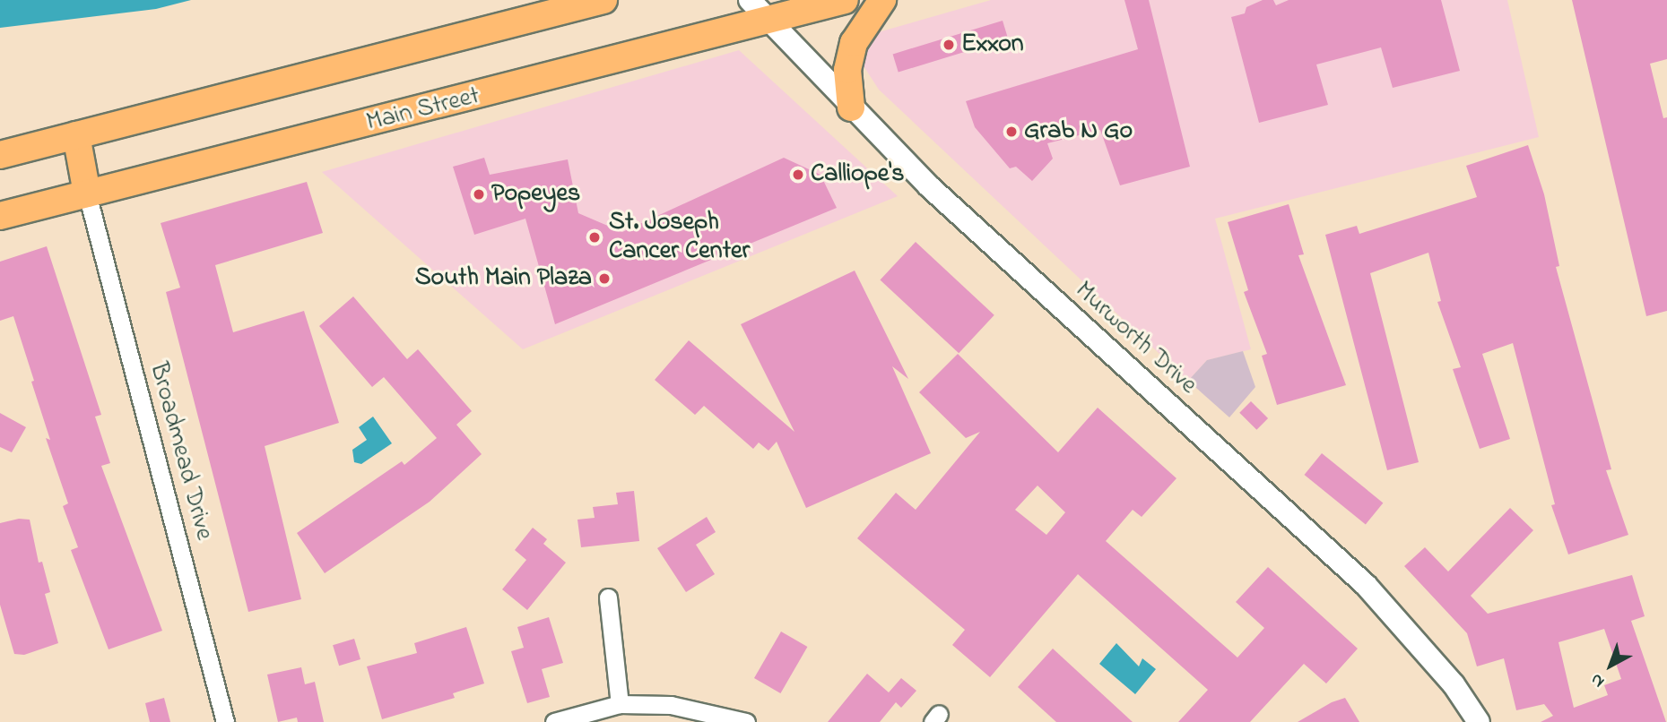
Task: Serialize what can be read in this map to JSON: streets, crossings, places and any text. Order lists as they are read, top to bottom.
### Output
{
  "streets": {
    "main road": ["Main Street"],
    "street": ["Murworth Drive", "Broadmead Drive"]
  },
  "crossings": [
    ["Main Street", "Murworth Drive"],
    ["Main Street", "Broadmead Drive"]
  ],
  "places": [
    "Exxon",
    "Grab N Go",
    "Calliope's",
    "Popeyes",
    "St. Joseph Cancer Center",
    "South Main Plaza"
  ],
  "north": "bottom left"
}
